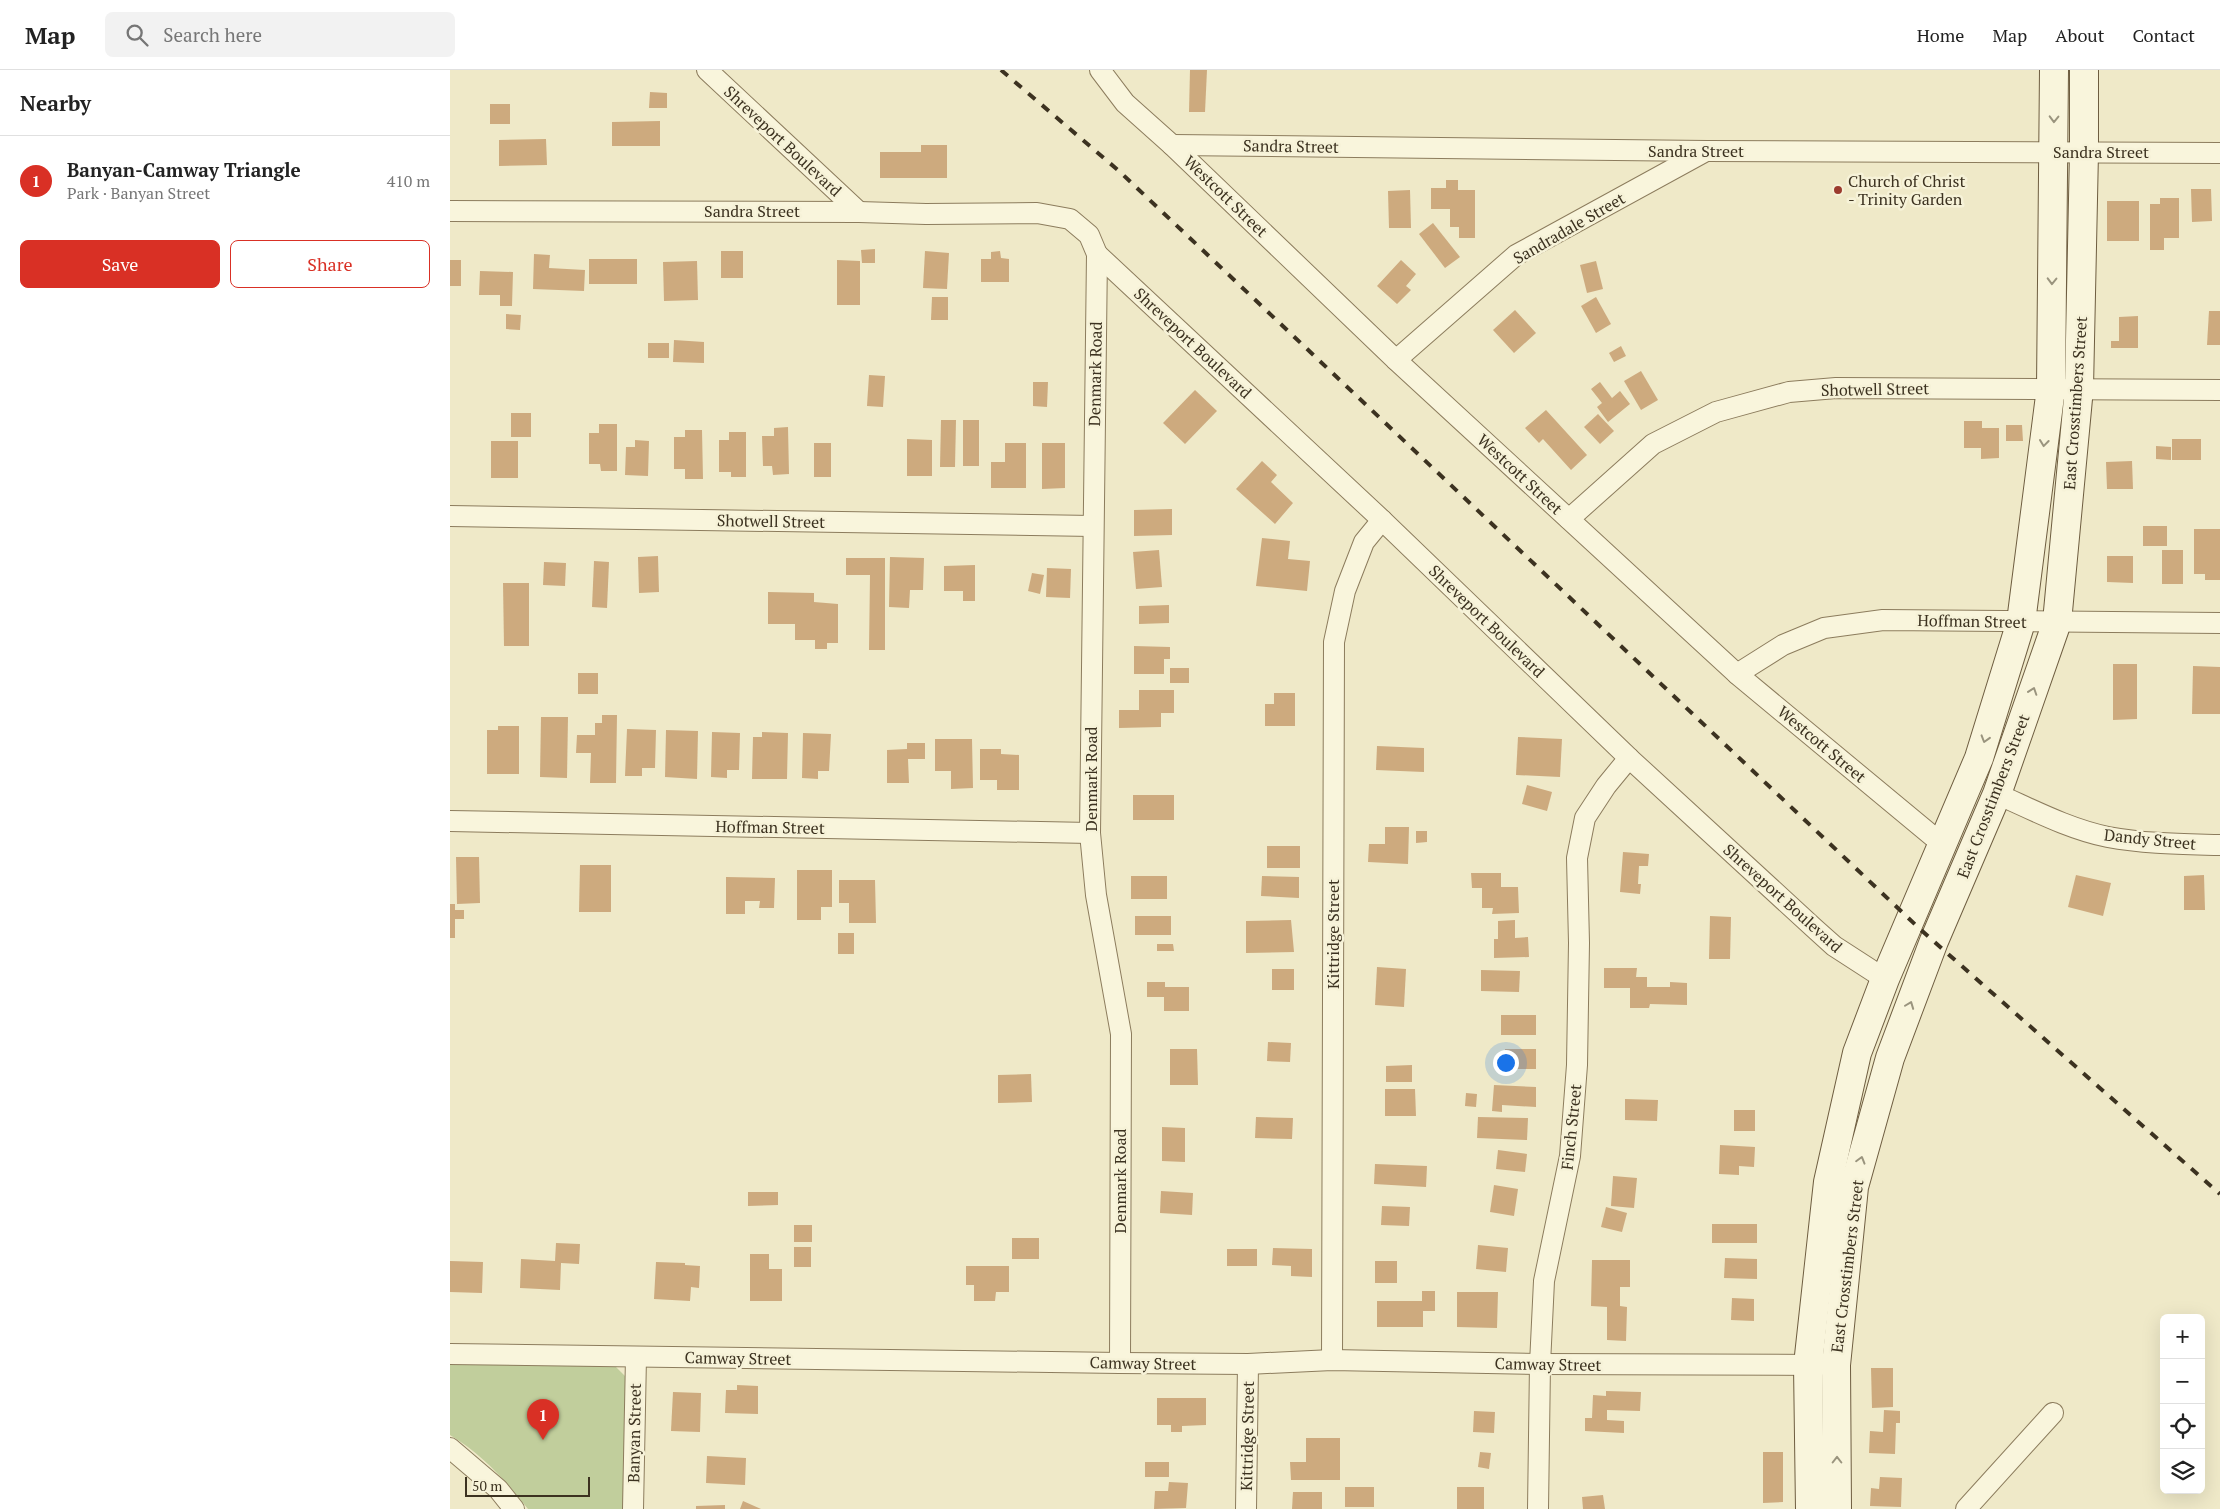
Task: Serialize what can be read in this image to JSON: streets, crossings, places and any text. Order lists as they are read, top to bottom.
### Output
{
  "streets": {
    "main road": ["East Crosstimbers Street"],
    "street": [
      "Shreveport Boulevard",
      "Sandra Street",
      "Westcott Street",
      "Sandradale Street",
      "Denmark Road",
      "Shotwell Street",
      "Hoffman Street",
      "Dandy Street",
      "Kittridge Street",
      "Finch Street",
      "Camway Street",
      "Banyan Street"
    ]
  },
  "crossings": [
    ["Shreveport Boulevard", "Sandra Street"],
    ["Shreveport Boulevard", "Denmark Road"],
    ["Shreveport Boulevard", "East Crosstimbers Street"],
    ["Shreveport Boulevard", "Kittridge Street"],
    ["Shreveport Boulevard", "Finch Street"],
    ["Sandra Street", "Westcott Street"],
    ["Sandra Street", "Sandradale Street"],
    ["Sandra Street", "Denmark Road"],
    ["Sandra Street", "East Crosstimbers Street"],
    ["Westcott Street", "Sandradale Street"],
    ["Westcott Street", "Shotwell Street"],
    ["Westcott Street", "East Crosstimbers Street"],
    ["Westcott Street", "Hoffman Street"],
    ["Denmark Road", "Shotwell Street"],
    ["Denmark Road", "Hoffman Street"],
    ["Denmark Road", "Camway Street"],
    ["Shotwell Street", "East Crosstimbers Street"],
    ["East Crosstimbers Street", "Hoffman Street"],
    ["East Crosstimbers Street", "Dandy Street"],
    ["East Crosstimbers Street", "Camway Street"],
    ["Kittridge Street", "Camway Street"],
    ["Finch Street", "Camway Street"],
    ["Camway Street", "Banyan Street"]
  ],
  "places": ["Church of Christ - Trinity Garden"],
  "scale_bar": "50 m",
  "page": {
    "header": "Map",
    "search": "Search here",
    "nav": [
      "Home",
      "Map",
      "About",
      "Contact"
    ],
    "heading": "Nearby",
    "list": [
      {
        "mark": "1",
        "name": "Banyan-Camway Triangle",
        "note": "Park · Banyan Street",
        "value": "410 m"
      }
    ],
    "buttons": ["Save", "Share"],
    "map_buttons": ["+", "−"],
    "pins": "1",
    "scale": "50 m"
  }
}
